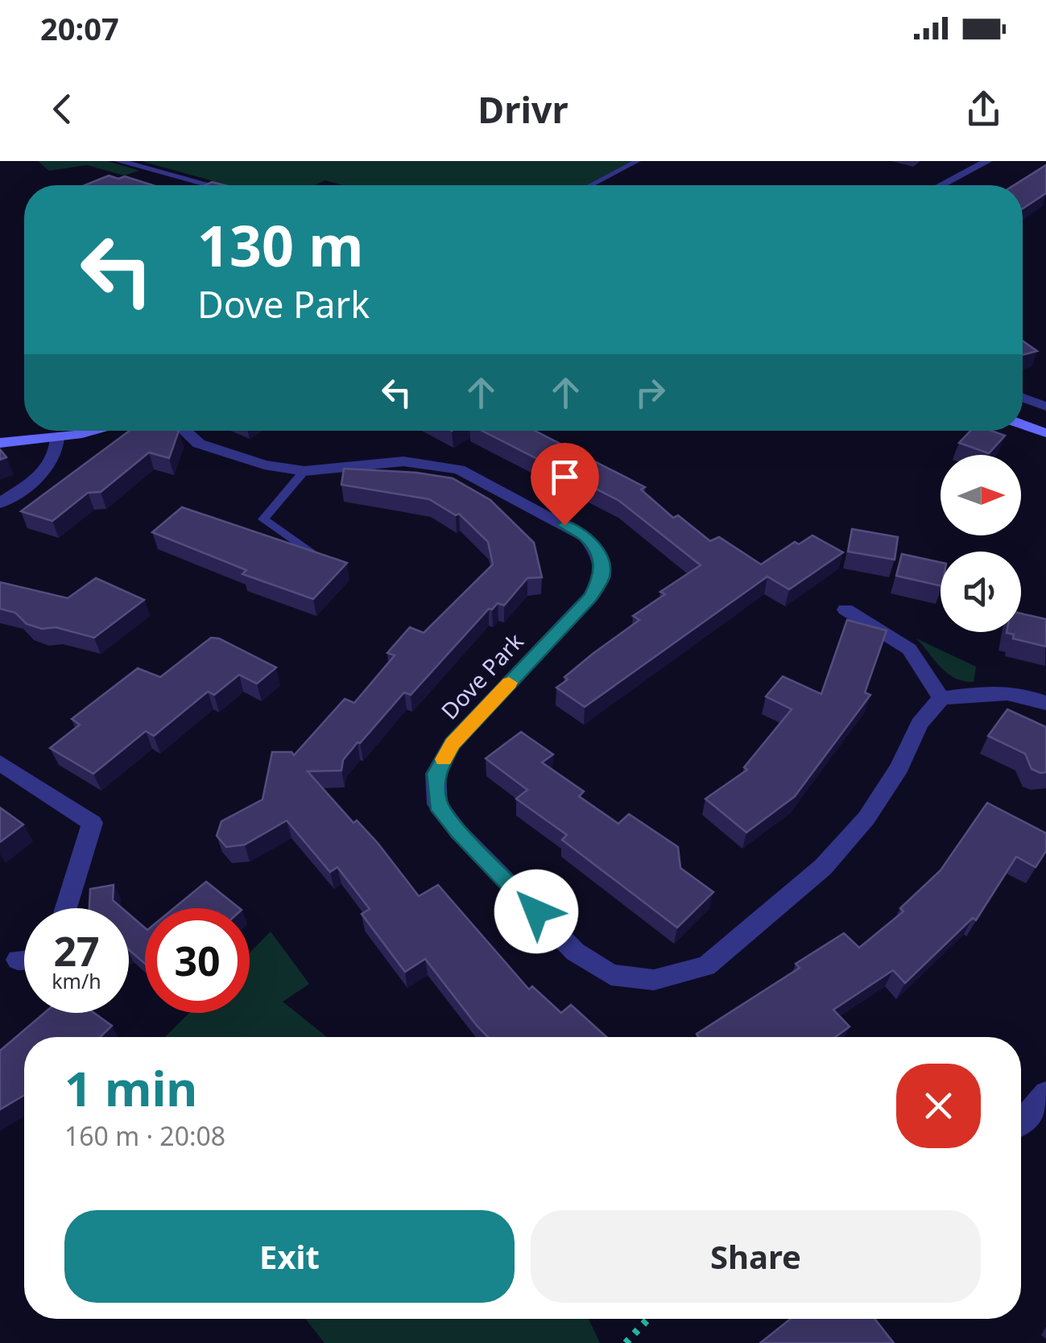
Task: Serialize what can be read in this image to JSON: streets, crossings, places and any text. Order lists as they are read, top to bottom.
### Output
{
  "streets": {
    "street": ["Dove Park"]
  },
  "north": "right",
  "page": {
    "status": "20:07",
    "header": "Drivr",
    "turn": ["130 m", "Dove Park"],
    "speed": "27 km/h",
    "limit": "30",
    "heading": ["1 min", "160 m · 20:08"],
    "buttons": ["Exit", "Share"]
  }
}
